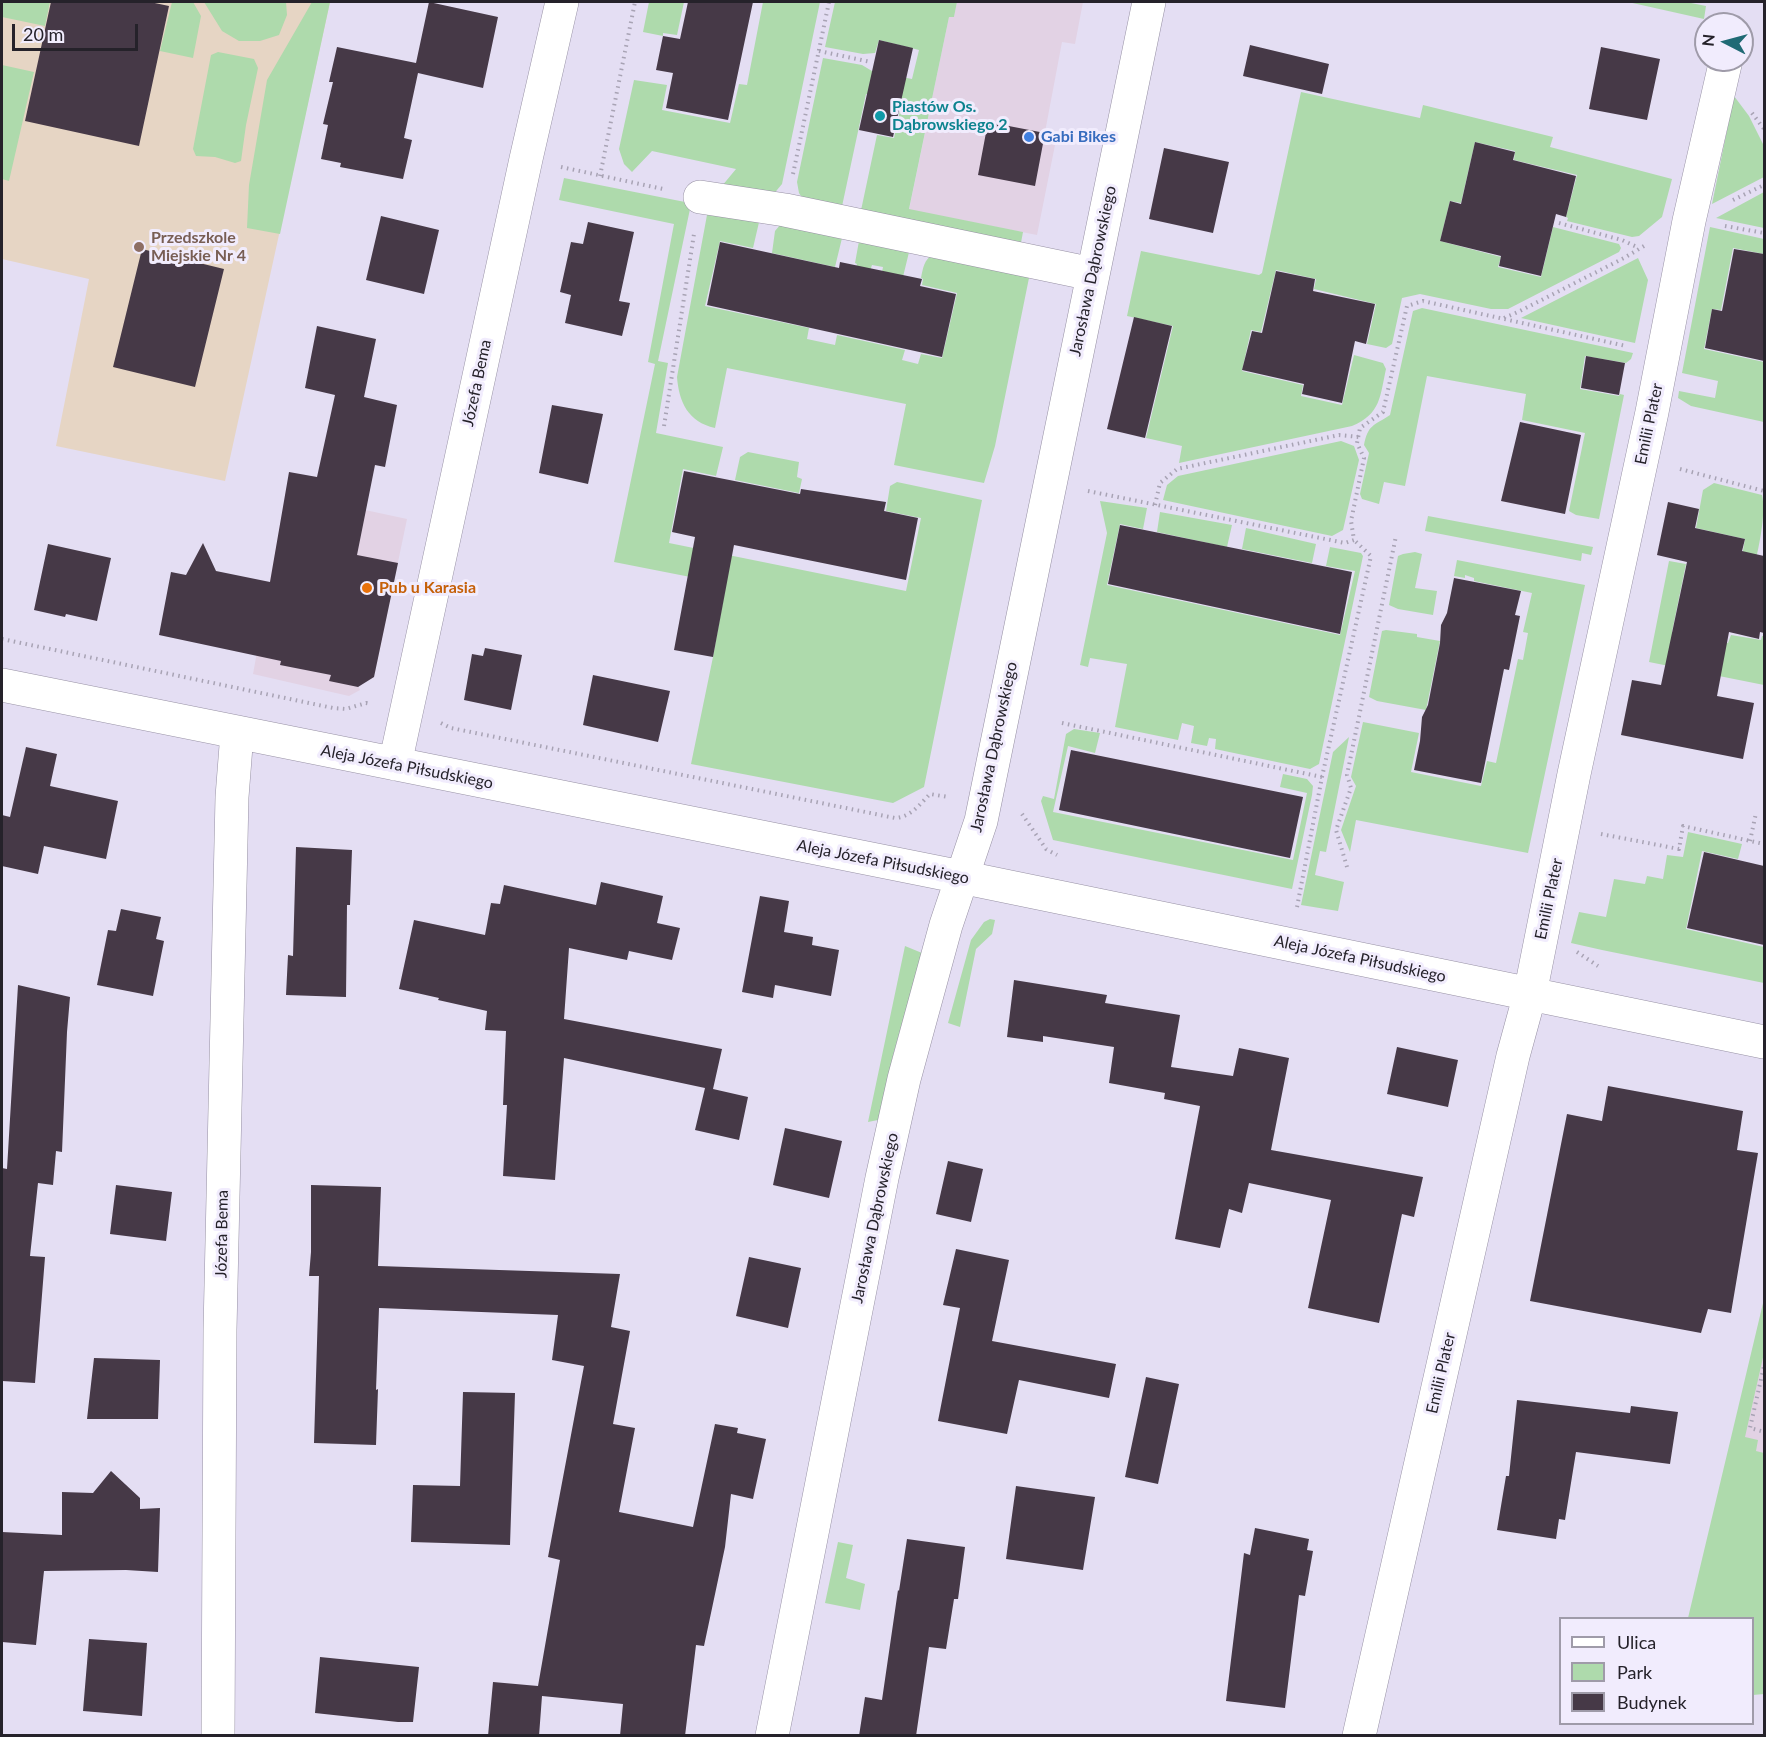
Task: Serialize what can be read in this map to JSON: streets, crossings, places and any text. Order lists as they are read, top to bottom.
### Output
{
  "streets": {
    "street": [
      "Jarosława Dąbrowskiego",
      "Józefa Bema",
      "Emilii Plater",
      "Aleja Józefa Piłsudskiego"
    ]
  },
  "crossings": [
    ["Jarosława Dąbrowskiego", "Aleja Józefa Piłsudskiego"],
    ["Józefa Bema", "Aleja Józefa Piłsudskiego"],
    ["Emilii Plater", "Aleja Józefa Piłsudskiego"]
  ],
  "places": [
    "Piastów Os. Dąbrowskiego 2",
    "Gabi Bikes",
    "Przedszkole Miejskie Nr 4",
    "Pub u Karasia"
  ],
  "legend": ["Ulica", "Park", "Budynek"],
  "scale_bar": "20 m",
  "north": "left"
}
